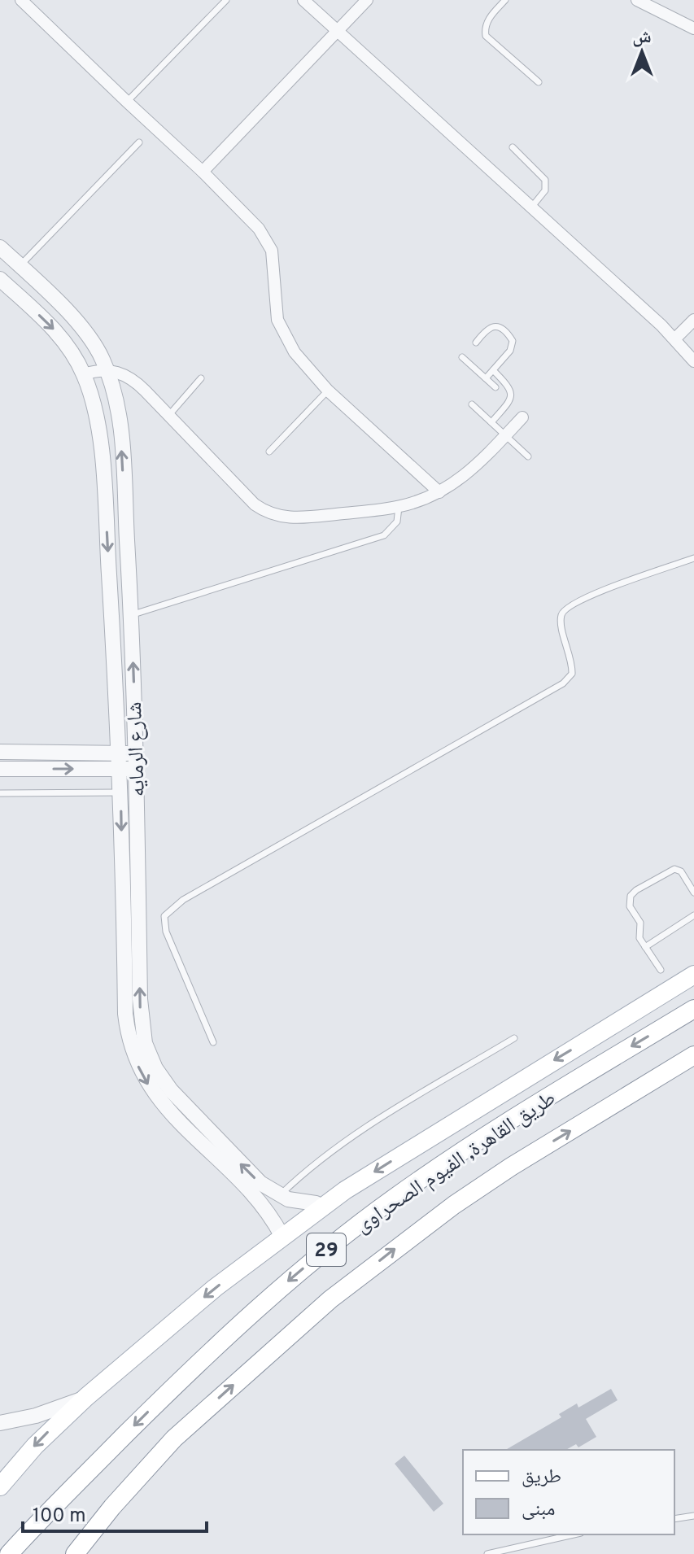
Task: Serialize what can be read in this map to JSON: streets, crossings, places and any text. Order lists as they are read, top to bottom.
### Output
{
  "streets": {
    "main road": ["طريق القاهرة, الفيوم الصحراوى", "29"],
    "street": ["شارع الرمايه"]
  },
  "legend": ["طريق", "مبنى"],
  "scale_bar": "100 m",
  "north": "top"
}
